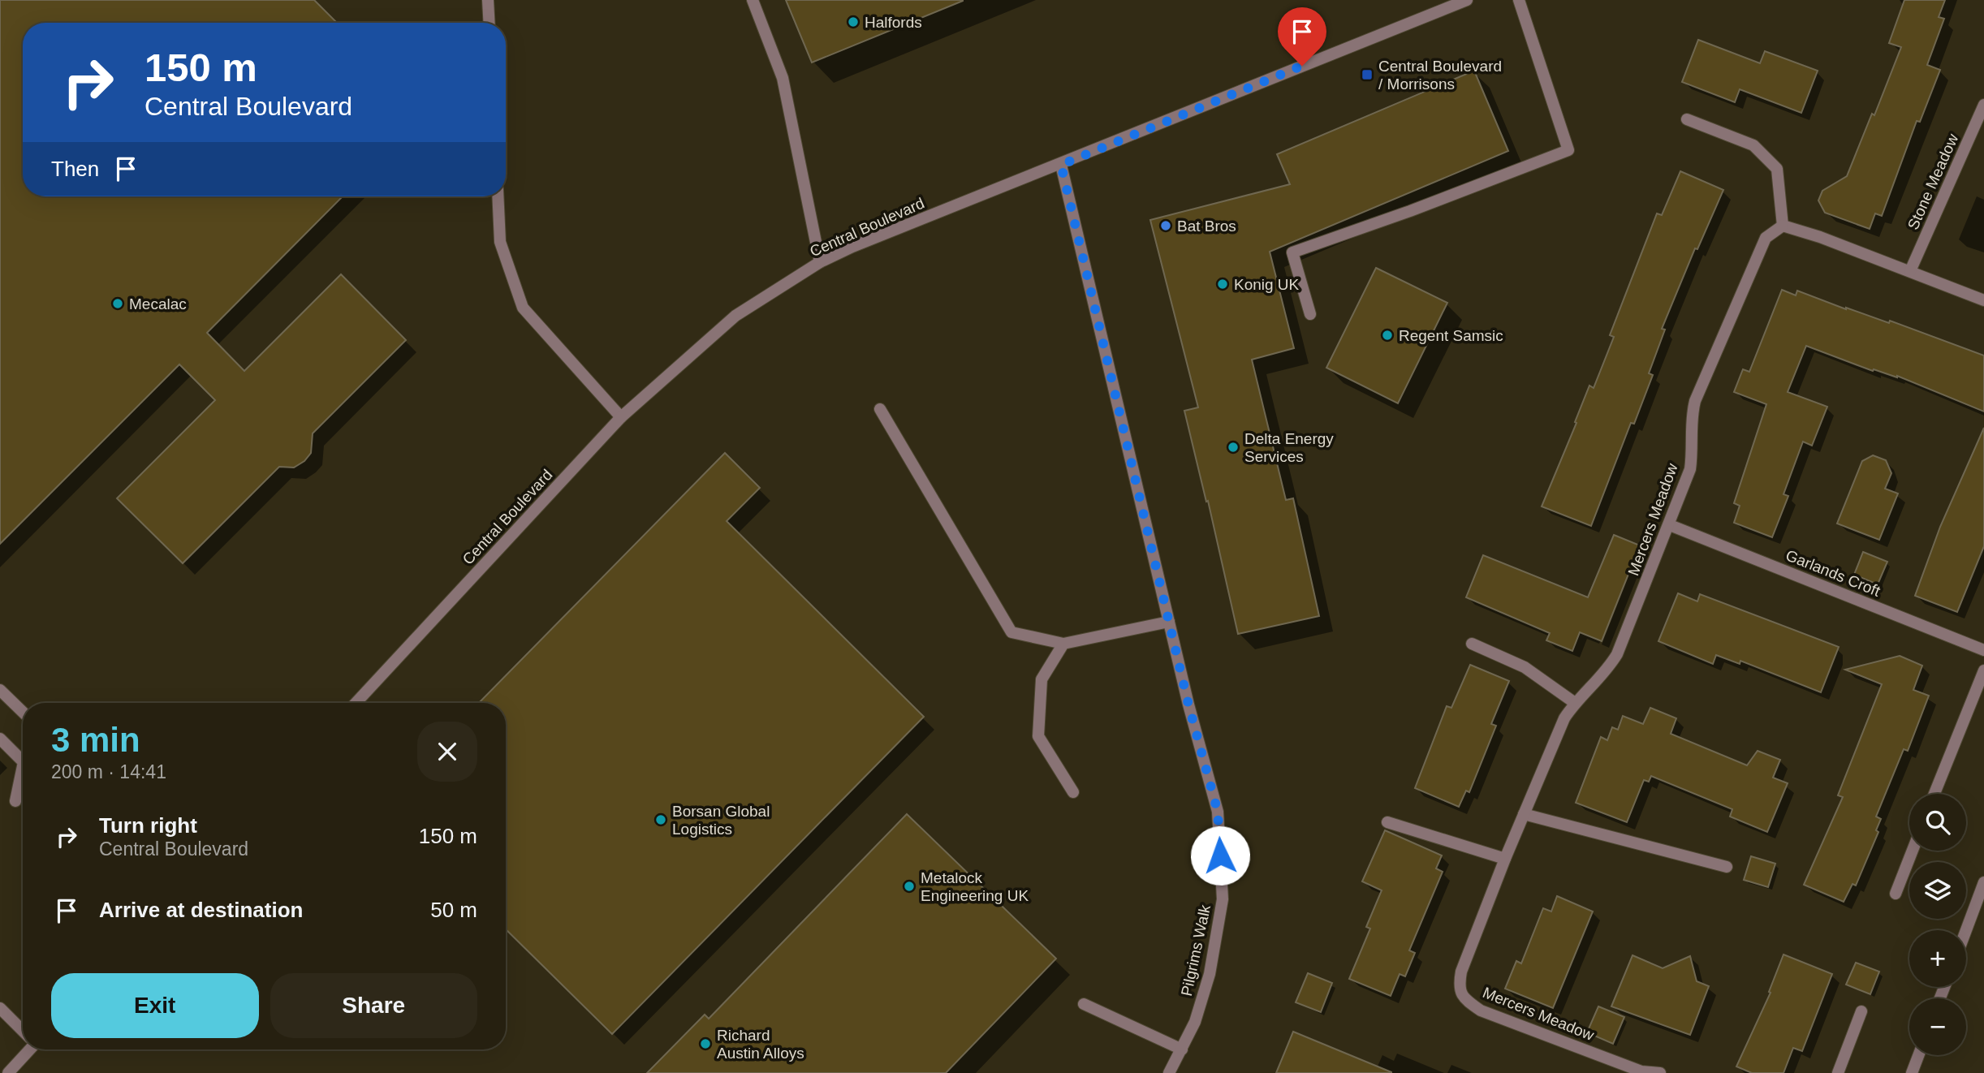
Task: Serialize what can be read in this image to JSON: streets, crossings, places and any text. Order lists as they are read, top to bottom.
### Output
{
  "streets": {
    "street": [
      "Stone Meadow",
      "Central Boulevard",
      "Mercers Meadow",
      "Garlands Croft",
      "Pilgrims Walk"
    ]
  },
  "crossings": [
    ["Central Boulevard", "Pilgrims Walk"],
    ["Mercers Meadow", "Garlands Croft"]
  ],
  "places": {
    "other": [
      "Halfords",
      "Bat Bros",
      "Konig UK",
      "Mecalac",
      "Regent Samsic",
      "Delta Energy Services",
      "Borsan Global Logistics",
      "Metalock Engineering UK",
      "Richard Austin Alloys"
    ],
    "transit": ["Central Boulevard / Morrisons"]
  },
  "page": {
    "turn": ["150 m", "Central Boulevard"],
    "then": "Then",
    "heading": ["3 min", "200 m · 14:41"],
    "map_buttons": ["+", "−"],
    "list": [
      {
        "name": "Turn right",
        "note": "Central Boulevard",
        "value": "150 m"
      },
      {
        "name": "Arrive at destination",
        "value": "50 m"
      }
    ],
    "buttons": ["Exit", "Share"]
  }
}
